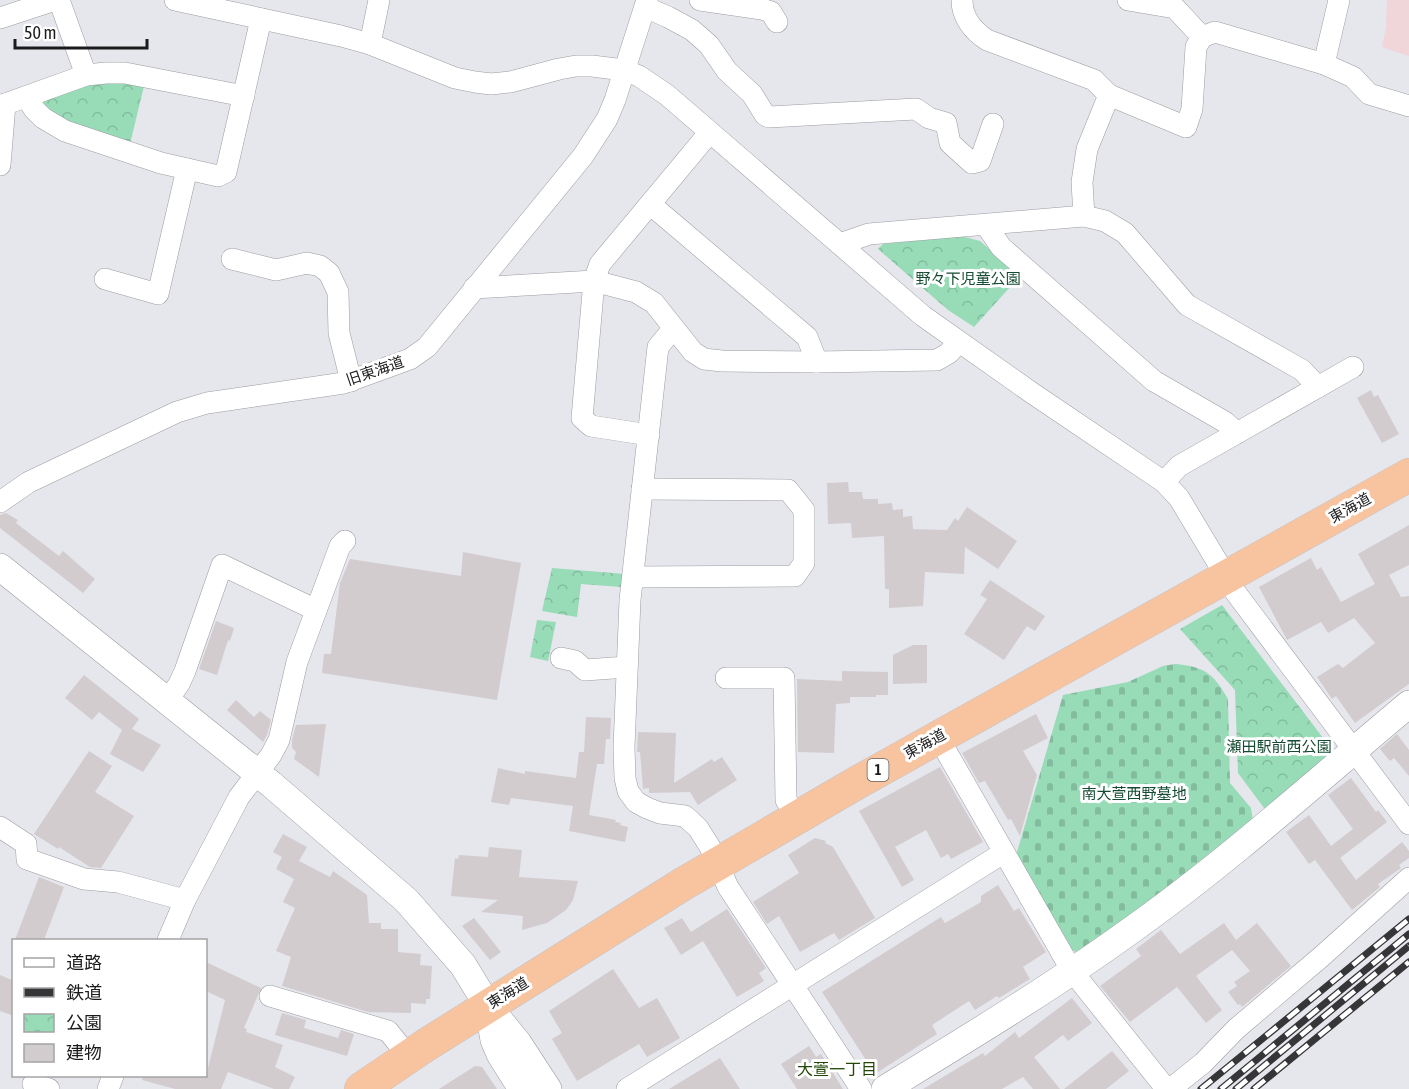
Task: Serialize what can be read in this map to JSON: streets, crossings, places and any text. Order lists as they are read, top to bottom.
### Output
{
  "streets": {
    "highway": ["東海道", "1"],
    "street": ["旧東海道"]
  },
  "districts": ["大萱一丁目"],
  "parks": ["野々下児童公園", "瀬田駅前西公園", "南大萱西野墓地"],
  "legend": [
    "道路",
    "鉄道",
    "公園",
    "建物"
  ],
  "scale_bar": "50 m"
}
